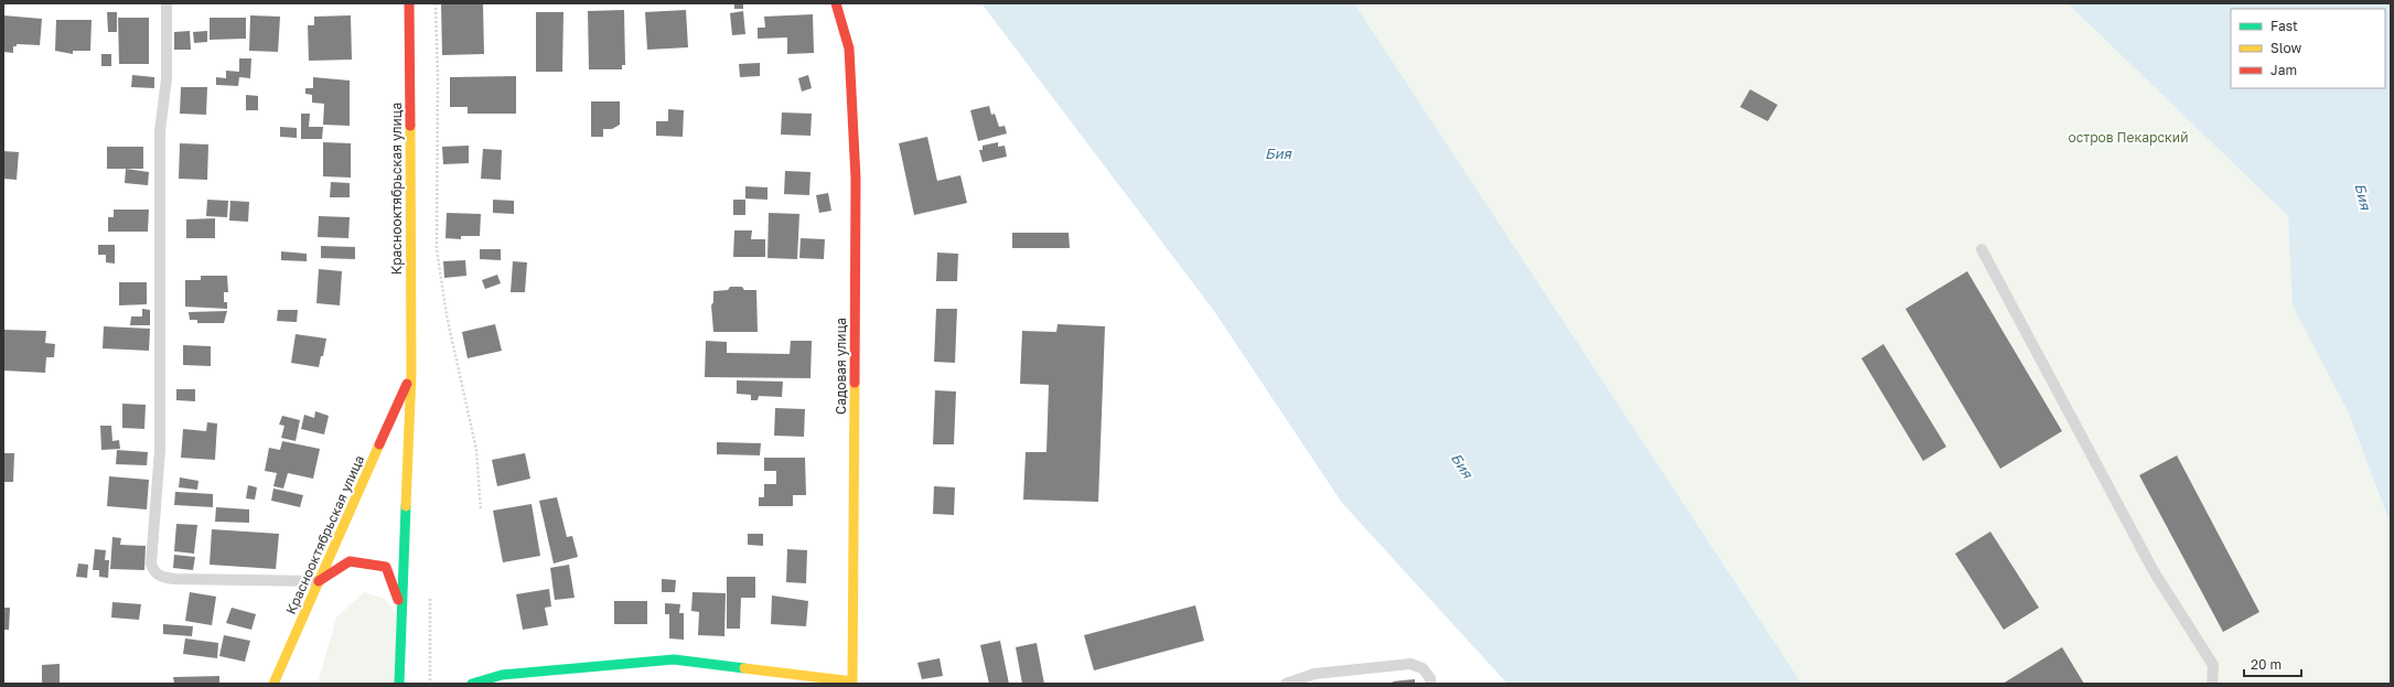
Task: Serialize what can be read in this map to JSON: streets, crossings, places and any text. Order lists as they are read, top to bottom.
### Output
{
  "streets": {
    "main road": ["Краснооктябрьская улица", "Садовая улица"]
  },
  "water": ["Бия"],
  "parks": ["остров Пекарский"],
  "legend": ["Fast", "Slow", "Jam"],
  "scale_bar": "20 m"
}
